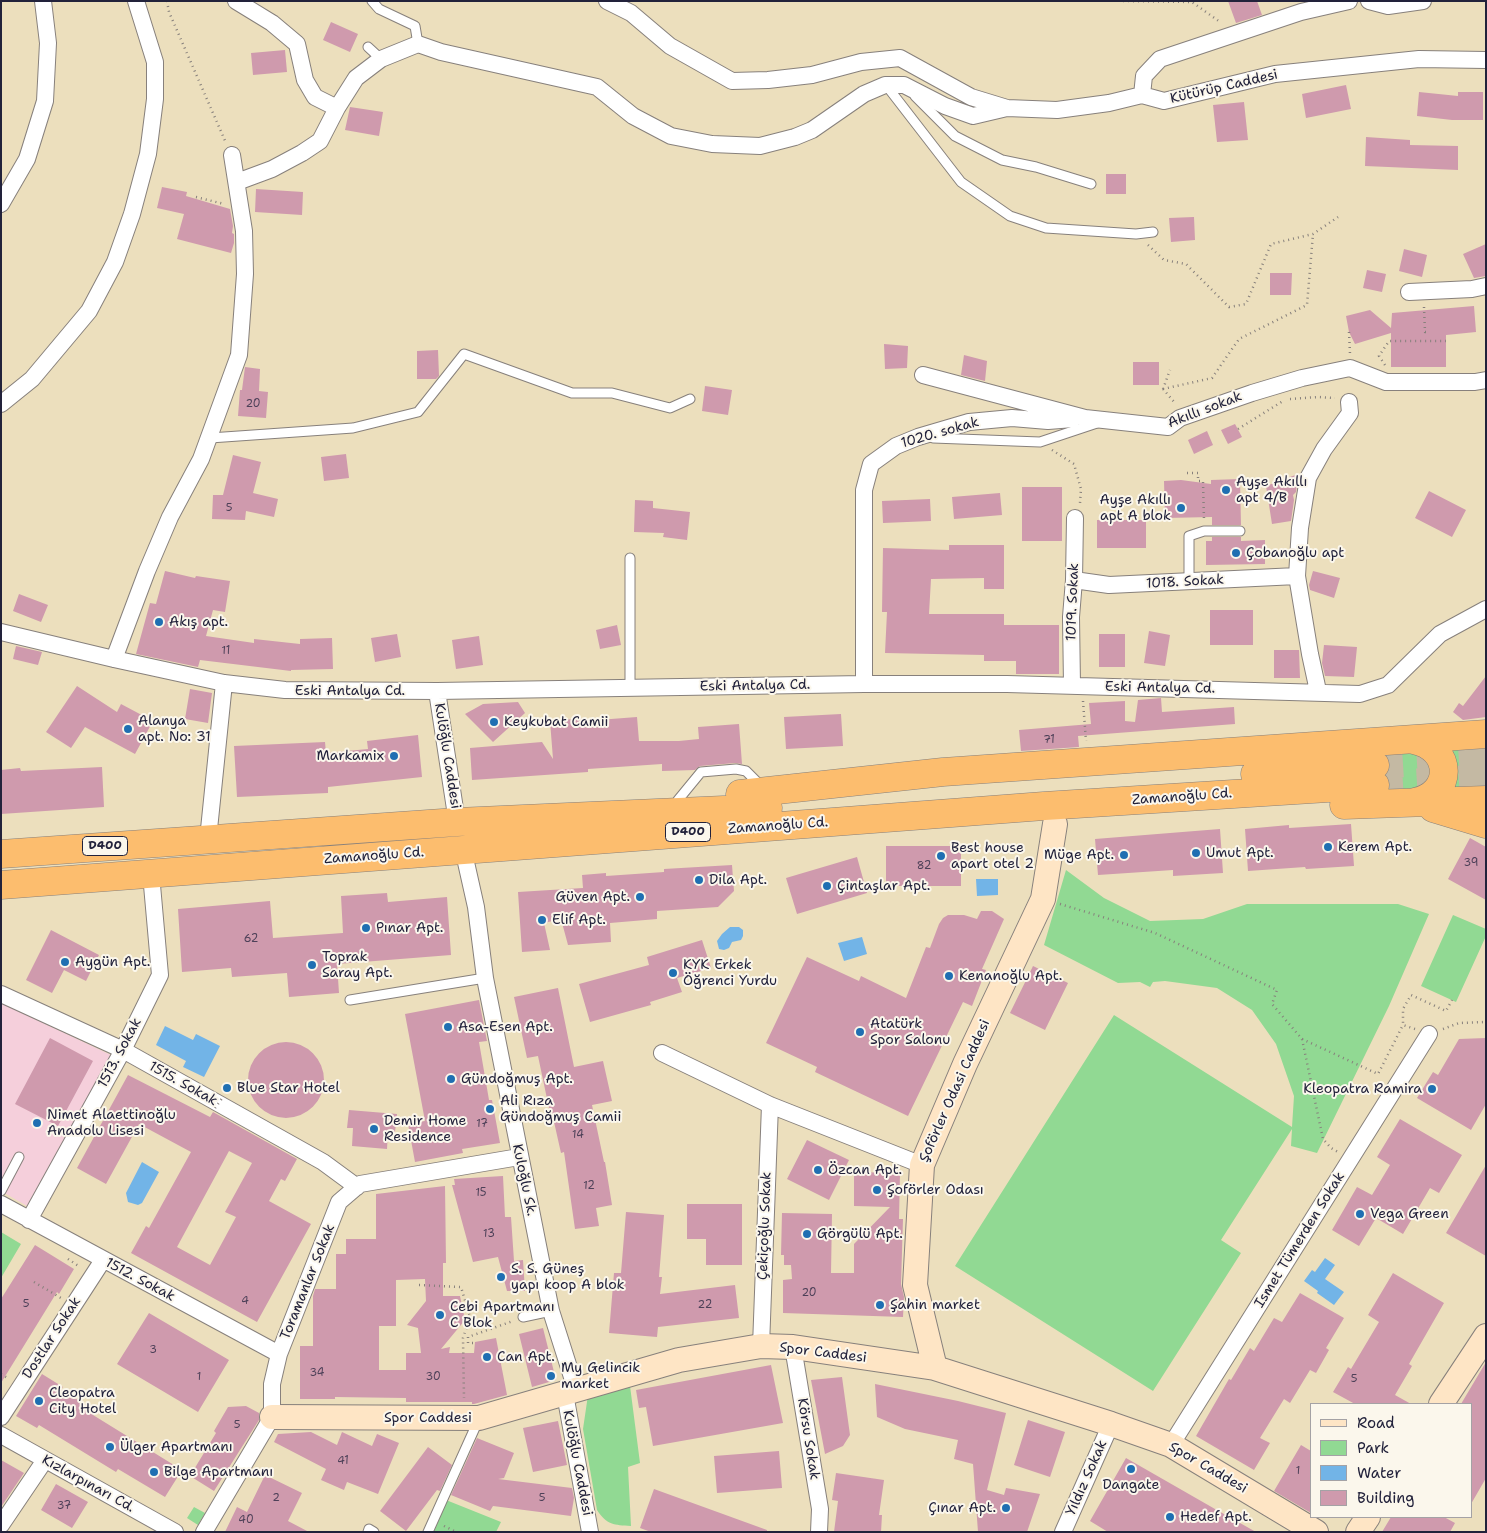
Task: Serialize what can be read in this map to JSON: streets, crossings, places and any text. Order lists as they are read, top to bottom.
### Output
{
  "streets": {
    "highway": ["Zamanoğlu Cd.", "D400"],
    "street": [
      "Kütürüp Caddesi",
      "Akıllı sokak",
      "1020. sokak",
      "1018. Sokak",
      "1019. Sokak",
      "Eski Antalya Cd.",
      "Kulöğlu Caddesi",
      "1513. Sokak",
      "1515. Sokak",
      "Şoförler Odasi Caddesi",
      "Kuloğlu Sk.",
      "Çekiçoğlu Sokak",
      "Ismet Tümerden Sokak",
      "1512. Sokak",
      "Toramanlar Sokak",
      "Dostlar Sokak",
      "Spor Caddesi",
      "Körsu Sokak",
      "Yıldız Sokak",
      "Kızlarpınarı Cd."
    ]
  },
  "crossings": [
    ["Akıllı sokak", "1020. sokak"],
    ["1020. sokak", "Eski Antalya Cd."],
    ["1018. Sokak", "1019. Sokak"],
    ["1019. Sokak", "Eski Antalya Cd."],
    ["Eski Antalya Cd.", "Kulöğlu Caddesi"],
    ["Kulöğlu Caddesi", "Zamanoğlu Cd."],
    ["Kulöğlu Caddesi", "Kuloğlu Sk."],
    ["Kulöğlu Caddesi", "Spor Caddesi"],
    ["Zamanoğlu Cd.", "D400"],
    ["Zamanoğlu Cd.", "1513. Sokak"],
    ["Zamanoğlu Cd.", "Kuloğlu Sk."],
    ["1513. Sokak", "1515. Sokak"],
    ["1513. Sokak", "1512. Sokak"],
    ["1515. Sokak", "Toramanlar Sokak"],
    ["Şoförler Odasi Caddesi", "Spor Caddesi"],
    ["Kuloğlu Sk.", "Toramanlar Sokak"],
    ["Kuloğlu Sk.", "Spor Caddesi"],
    ["Çekiçoğlu Sokak", "Spor Caddesi"],
    ["Ismet Tümerden Sokak", "Spor Caddesi"],
    ["1512. Sokak", "Toramanlar Sokak"],
    ["1512. Sokak", "Dostlar Sokak"],
    ["Toramanlar Sokak", "Spor Caddesi"],
    ["Spor Caddesi", "Körsu Sokak"],
    ["Spor Caddesi", "Yıldız Sokak"]
  ],
  "places": [
    "Ayşe Akıllı apt 4/B",
    "Ayşe Akıllı apt A blok",
    "Çobanoğlu apt",
    "Akış apt.",
    "Keykubat Camii",
    "Alanya apt. No: 31",
    "Markamix",
    "Kerem Apt.",
    "Umut Apt.",
    "Müge Apt.",
    "Best house apart otel 2",
    "Dila Apt.",
    "Çintaşlar Apt.",
    "Güven Apt.",
    "Elif Apt.",
    "Pınar Apt.",
    "Aygün Apt.",
    "Toprak Saray Apt.",
    "KYK Erkek Öğrenci Yurdu",
    "Kenanoğlu Apt.",
    "Asa-Esen Apt.",
    "Atatürk Spor Salonu",
    "Gündoğmuş Apt.",
    "Blue Star Hotel",
    "Kleopatra Ramira",
    "Ali Rıza Gündoğmuş Camii",
    "Nimet Alaettinoğlu Anadolu Lisesi",
    "Demir Home Residence",
    "Özcan Apt.",
    "Şoförler Odası",
    "Vega Green",
    "Görgülü Apt.",
    "S. S. Güneş yapı koop A blok",
    "Şahin market",
    "Cebi Apartmanı C Blok",
    "Can Apt.",
    "My Gelincik market",
    "Cleopatra City Hotel",
    "Ülger Apartmanı",
    "Dangate",
    "Bilge Apartmanı",
    "Çınar Apt.",
    "Hedef Apt."
  ],
  "house_numbers": [
    "20",
    "5",
    "11",
    "71",
    "39",
    "82",
    "62",
    "17",
    "14",
    "12",
    "15",
    "13",
    "20",
    "4",
    "5",
    "22",
    "3",
    "34",
    "1",
    "30",
    "5",
    "5",
    "41",
    "1",
    "2",
    "5",
    "37",
    "40"
  ],
  "legend": [
    "Road",
    "Park",
    "Water",
    "Building"
  ]
}
